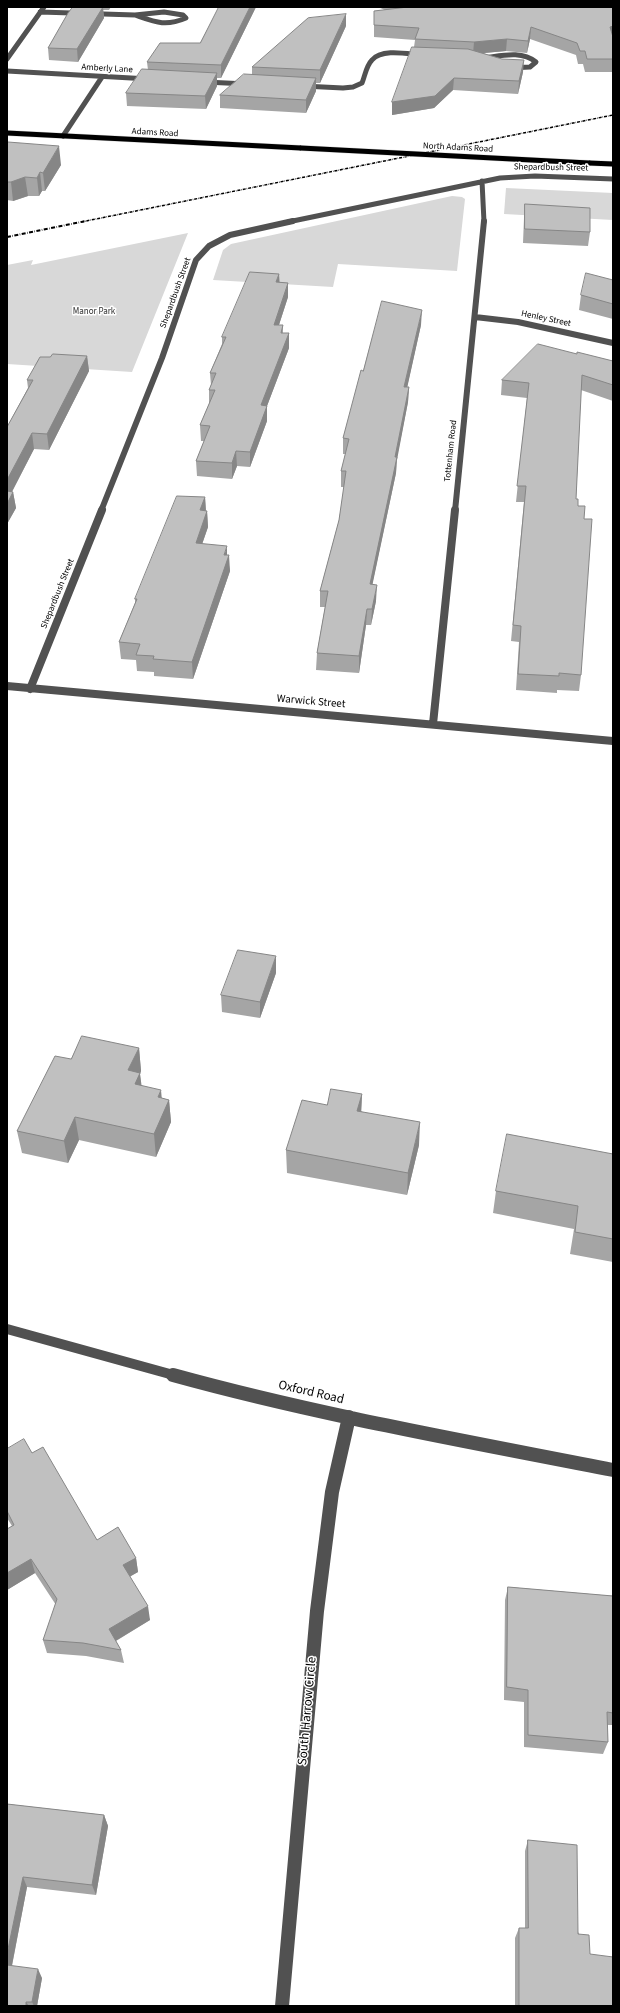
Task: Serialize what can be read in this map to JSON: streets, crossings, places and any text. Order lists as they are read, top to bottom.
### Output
{
  "streets": {
    "main road": ["Adams Road", "North Adams Road"],
    "street": [
      "Amberly Lane",
      "Shepardbush Street",
      "Henley Street",
      "Tottenham Road",
      "Warwick Street",
      "Oxford Road",
      "South Harrow Circle"
    ]
  },
  "crossings": [
    ["Adams Road", "North Adams Road"],
    ["Shepardbush Street", "Tottenham Road"],
    ["Shepardbush Street", "Warwick Street"],
    ["Henley Street", "Tottenham Road"],
    ["Tottenham Road", "Warwick Street"],
    ["Oxford Road", "South Harrow Circle"]
  ],
  "parks": ["Manor Park"]
}
